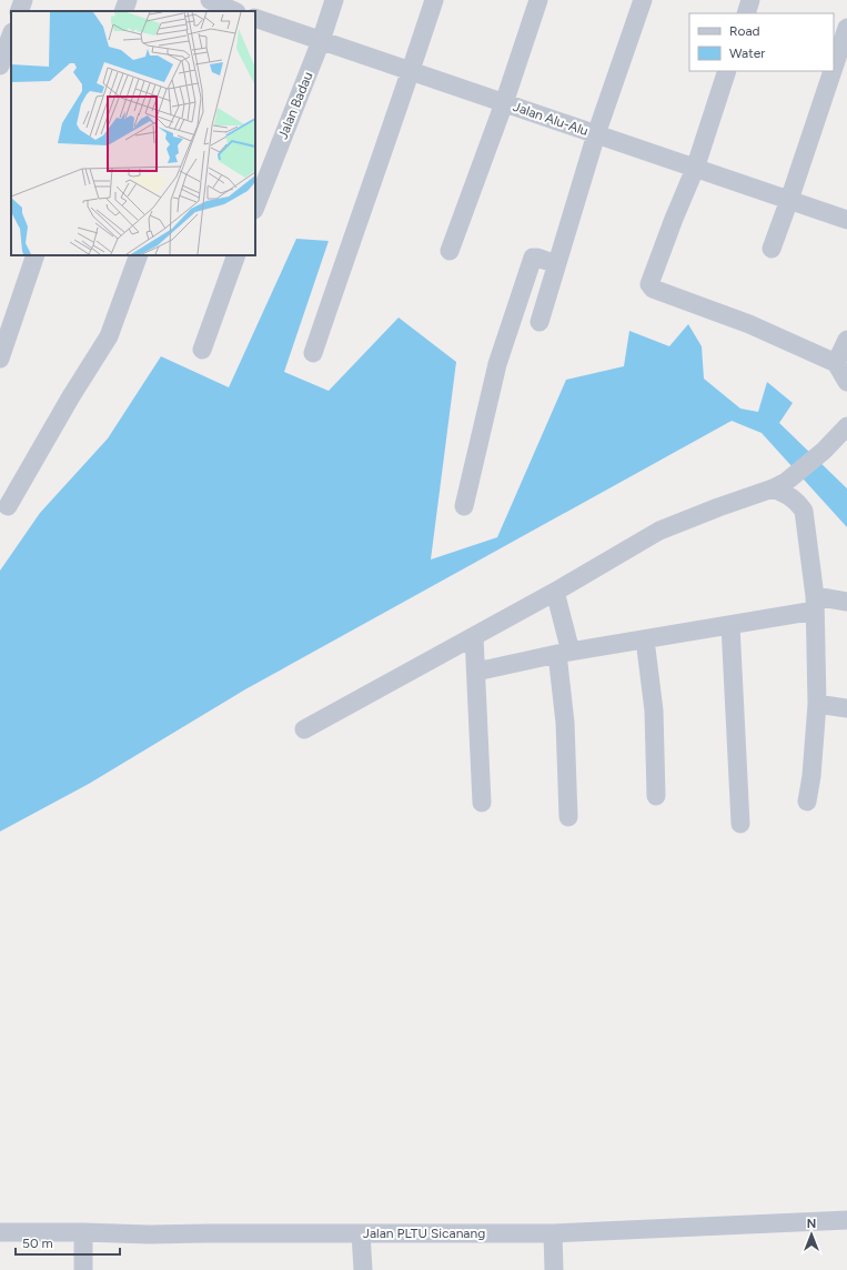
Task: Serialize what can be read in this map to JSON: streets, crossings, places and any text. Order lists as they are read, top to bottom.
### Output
{
  "streets": {
    "street": ["Jalan Badau", "Jalan Alu-Alu", "Jalan PLTU Sicanang"]
  },
  "crossings": [
    ["Jalan Badau", "Jalan Alu-Alu"]
  ],
  "legend": ["Road", "Water"],
  "scale_bar": "50 m",
  "north": "top"
}
